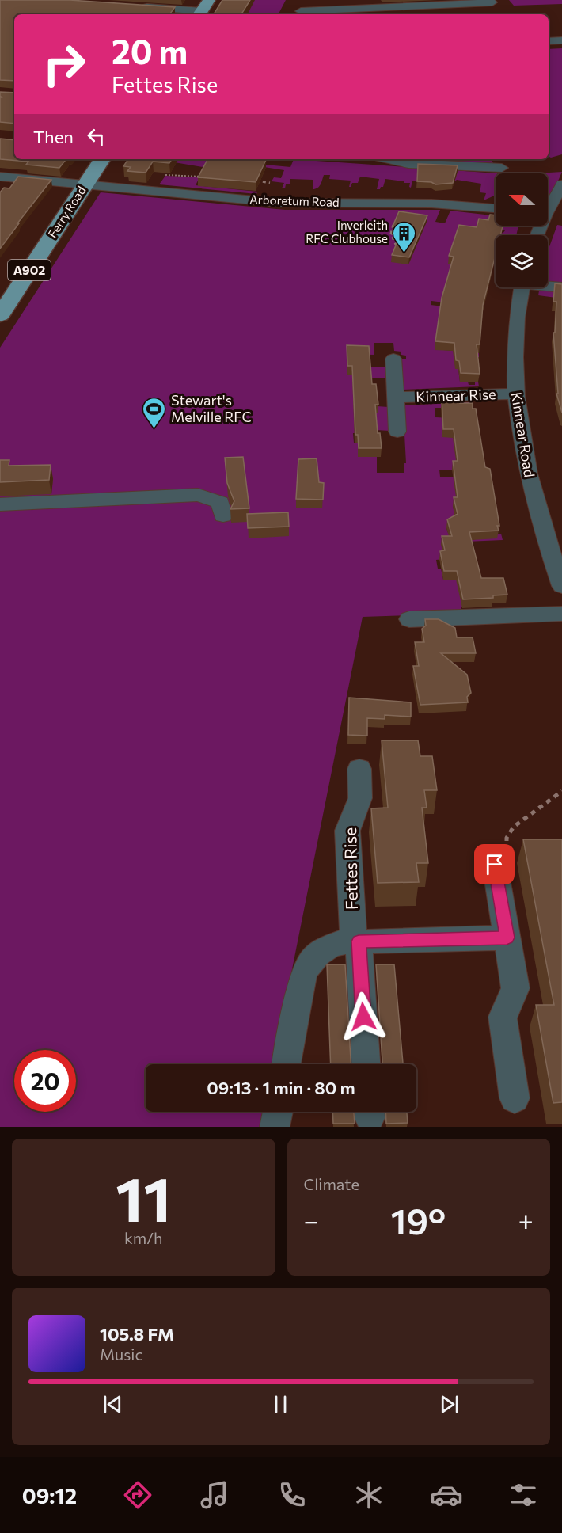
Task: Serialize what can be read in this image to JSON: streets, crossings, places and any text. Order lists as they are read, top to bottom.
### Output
{
  "streets": {
    "main road": ["Ferry Road", "A902"],
    "street": [
      "Arboretum Road",
      "Kinnear Rise",
      "Kinnear Road",
      "Fettes Rise"
    ]
  },
  "crossings": [
    ["Arboretum Road", "Ferry Road"],
    ["Kinnear Rise", "Kinnear Road"]
  ],
  "places": {
    "building": ["Inverleith RFC Clubhouse"],
    "sports": ["Stewart's Melville RFC"]
  },
  "north": "left",
  "page": {
    "turn": ["20 m", "Fettes Rise"],
    "then": "Then",
    "limit": "20",
    "trip": "09:13 · 1 min · 80 m",
    "tile": [
      ["11", "km/h"],
      "Climate"
    ],
    "heat": ["−", "19°", "+"],
    "song": ["105.8 FM", "Music"],
    "tabs": "09:12"
  }
}
